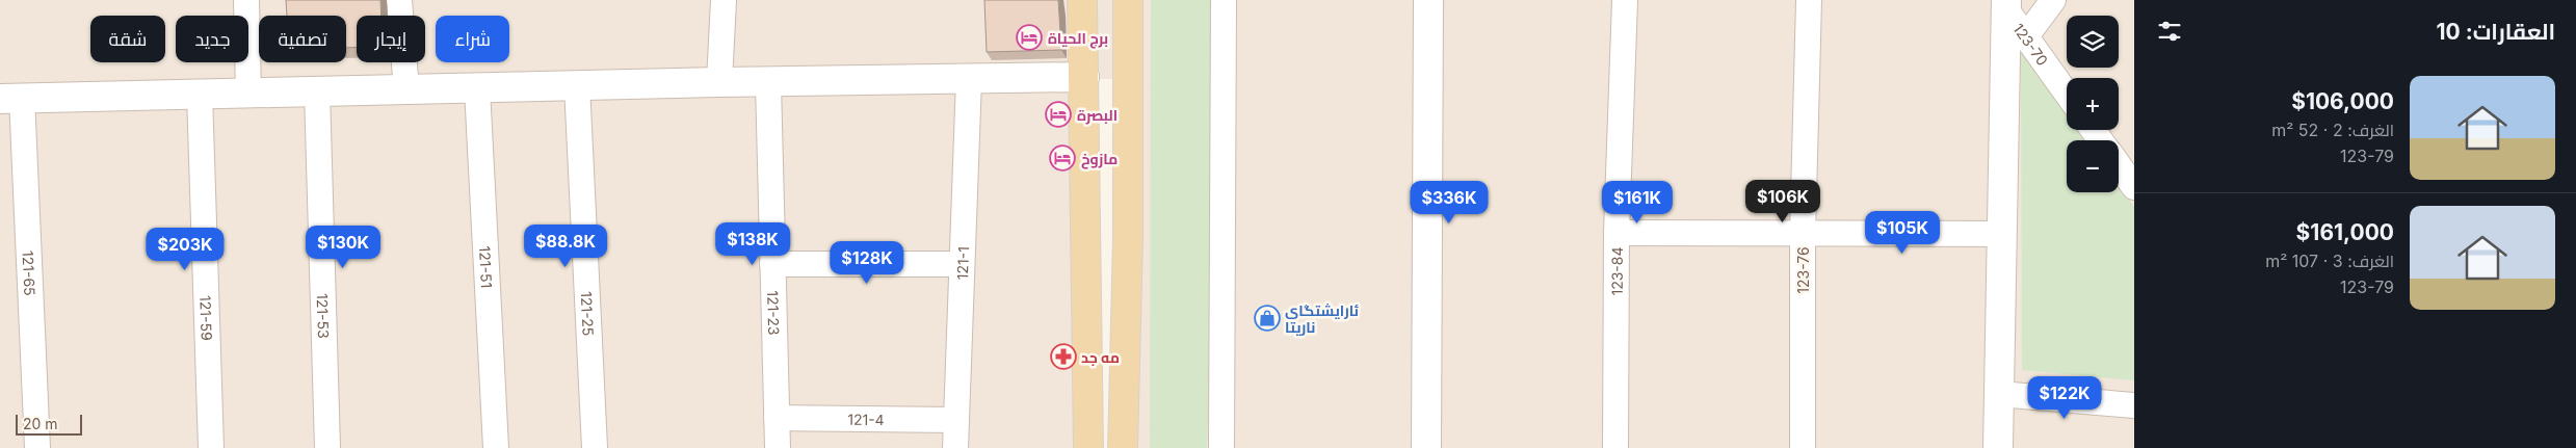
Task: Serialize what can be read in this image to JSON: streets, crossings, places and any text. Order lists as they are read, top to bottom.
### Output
{
  "streets": {
    "street": [
      "123-70",
      "121-1",
      "121-51",
      "123-84",
      "123-76",
      "121-65",
      "121-23",
      "121-25",
      "121-53",
      "121-59",
      "121-4"
    ]
  },
  "crossings": [
    ["121-1", "121-4"],
    ["121-23", "121-4"]
  ],
  "places": {
    "hotel": ["برج الحياة", "البصرة", "مازوخ"],
    "shop": ["ئارایشتگای ناریتا"],
    "pharmacy": ["مه جد"]
  },
  "scale_bar": "20 m",
  "page": {
    "heading": "العقارات: 10",
    "map_buttons": ["+", "−"],
    "chip": [
      "شراء",
      "إيجار",
      "تصفية",
      "جديد",
      "شقة"
    ],
    "list": [
      {
        "name": "$106,000",
        "note": "الغرف: 2 · 52 m² · 123-79"
      },
      {
        "name": "$161,000",
        "note": "الغرف: 3 · 107 m² · 123-79"
      }
    ],
    "price": [
      "$106K",
      "$336K",
      "$161K",
      "$105K",
      "$138K",
      "$88.8K",
      "$130K",
      "$203K",
      "$128K",
      "$122K"
    ],
    "scale": "20 m"
  }
}
